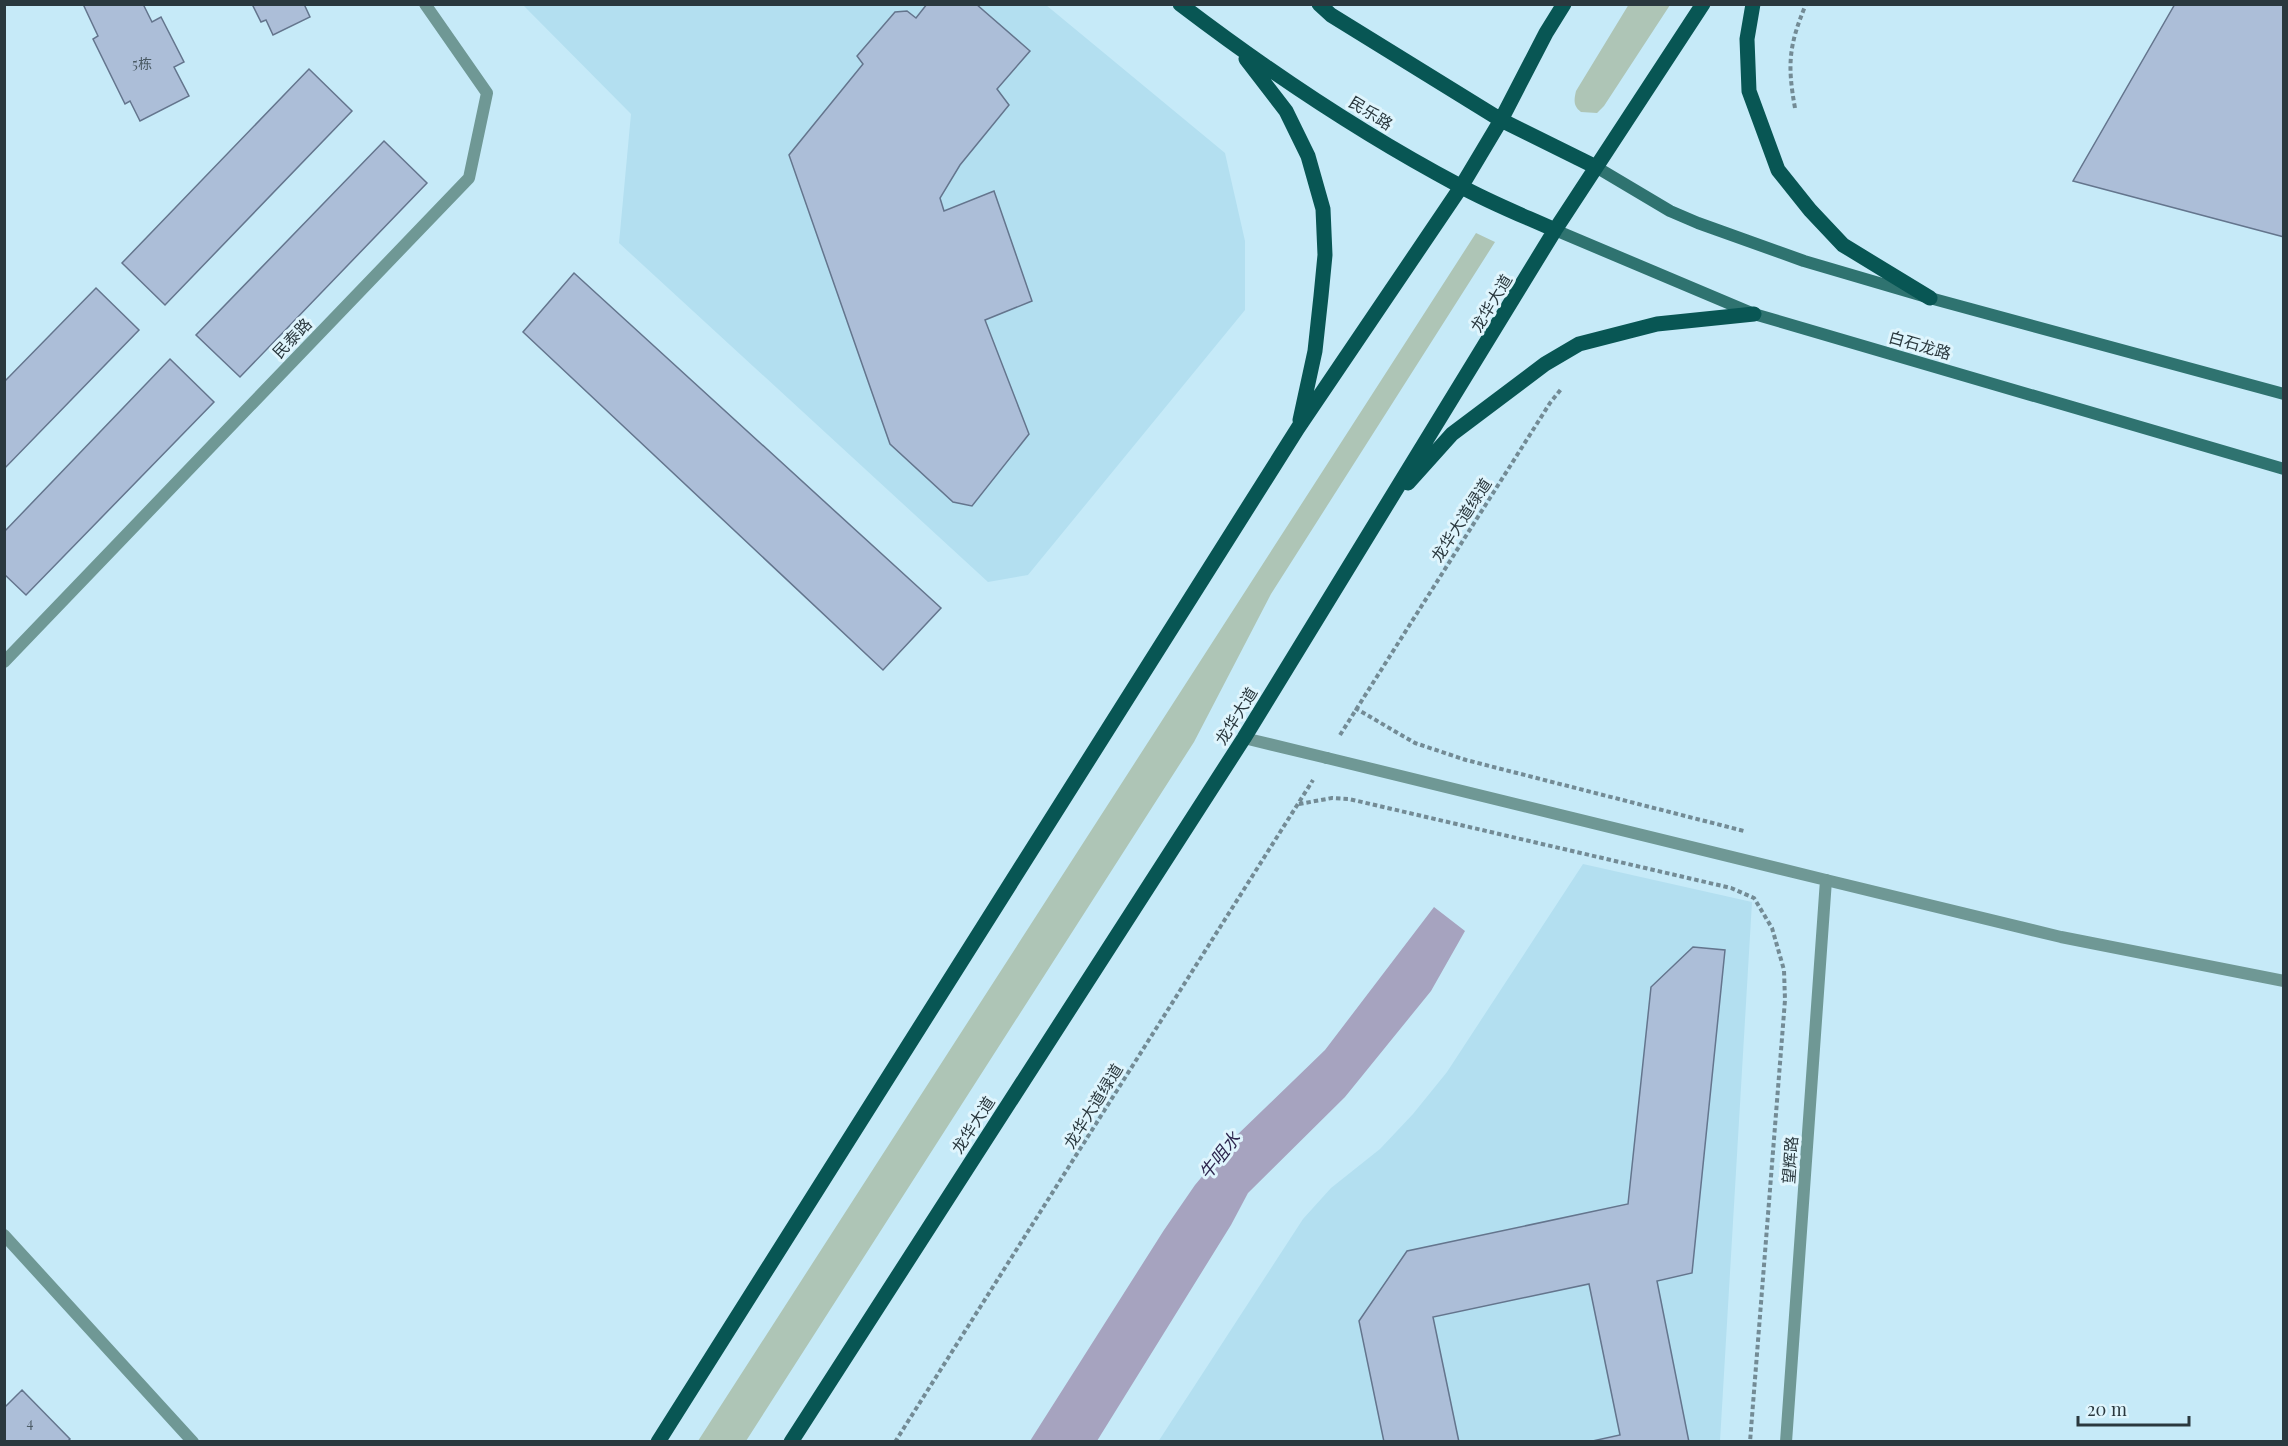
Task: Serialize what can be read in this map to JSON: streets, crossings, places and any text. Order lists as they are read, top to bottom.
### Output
{
  "streets": {
    "main road": ["民乐路", "龙华大道", "白石龙路"],
    "street": ["民泰路", "望辉路"],
    "path": ["龙华大道绿道"]
  },
  "crossings": [
    ["民乐路", "龙华大道"],
    ["民乐路", "白石龙路"],
    ["龙华大道", "白石龙路"]
  ],
  "water": ["牛咀水"],
  "house_numbers": ["5栋", "4"],
  "scale_bar": "20 m"
}
